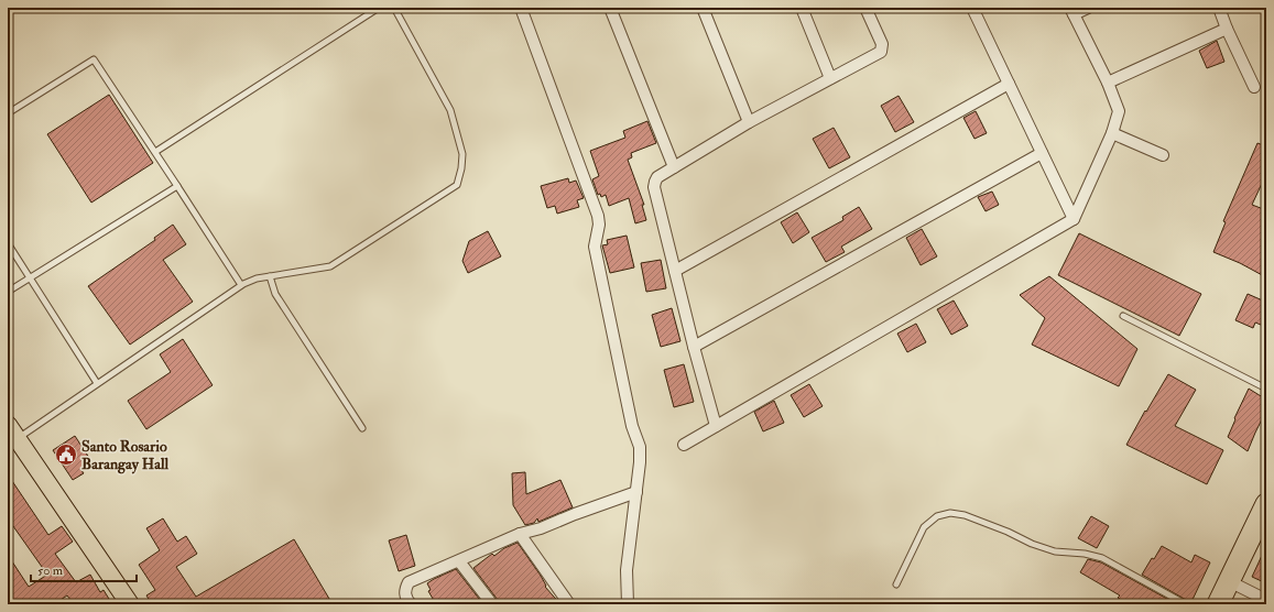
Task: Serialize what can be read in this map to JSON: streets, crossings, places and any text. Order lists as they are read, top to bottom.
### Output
{
  "places": {
    "public building": ["Santo Rosario Barangay Hall"]
  },
  "scale_bar": "50 m"
}
